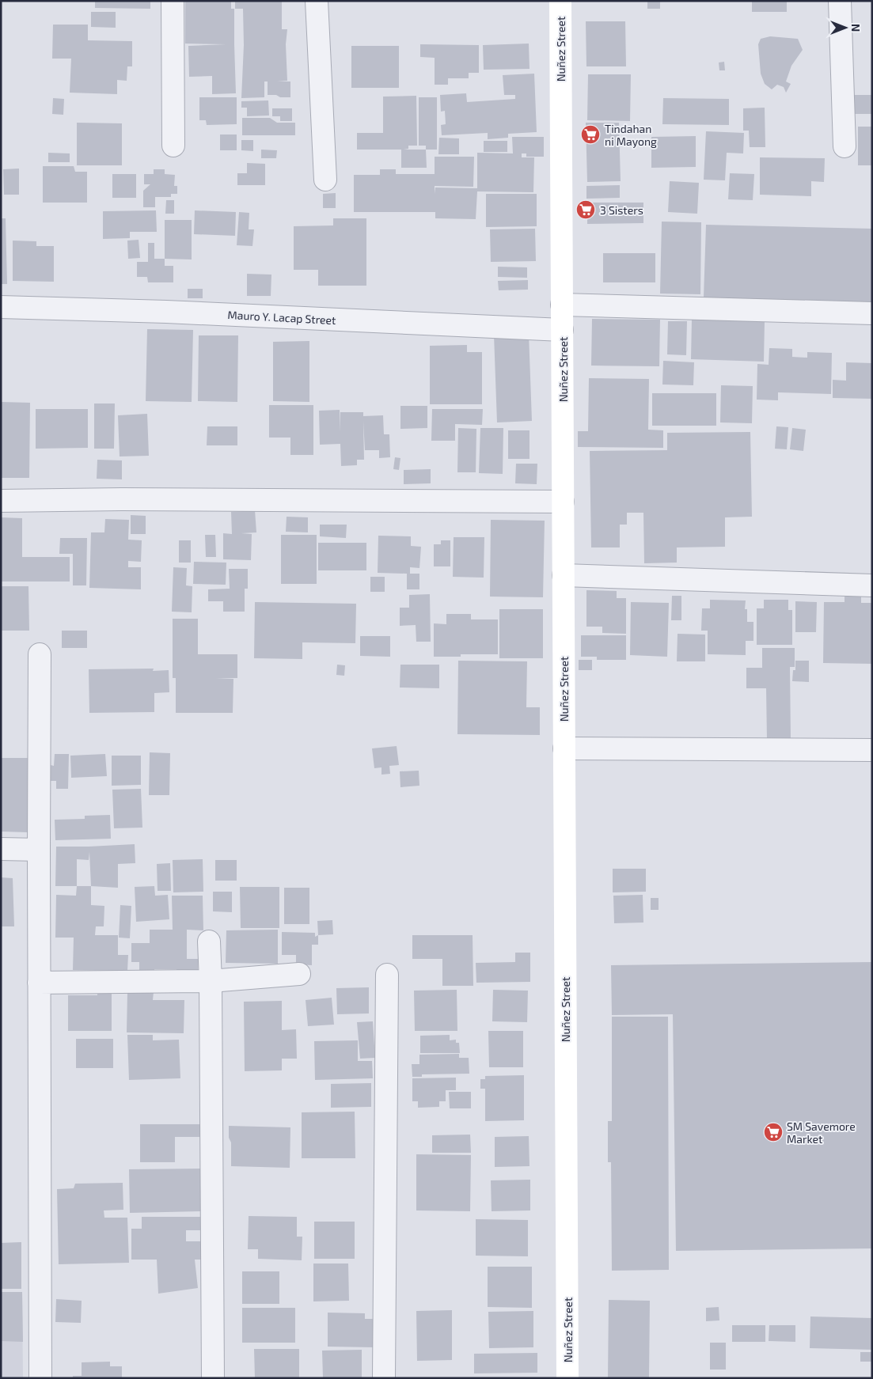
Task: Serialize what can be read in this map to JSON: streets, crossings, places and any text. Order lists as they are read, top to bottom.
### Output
{
  "streets": {
    "street": ["Nuñez Street", "Mauro Y. Lacap Street"]
  },
  "crossings": [
    ["Nuñez Street", "Mauro Y. Lacap Street"]
  ],
  "places": {
    "supermarket": ["Tindahan ni Mayong", "3 Sisters", "SM Savemore Market"]
  },
  "north": "right"
}
